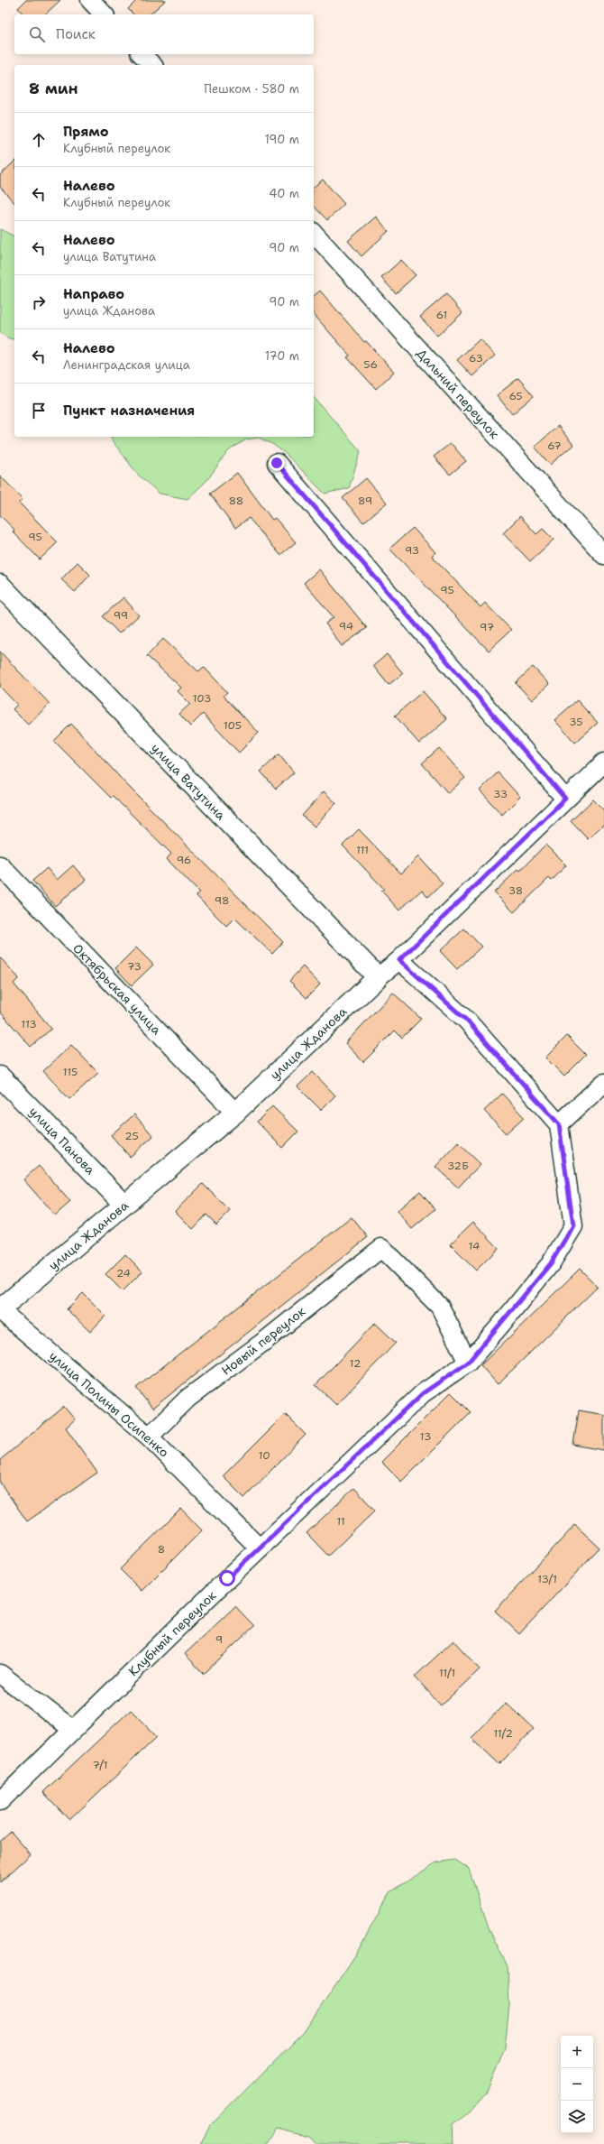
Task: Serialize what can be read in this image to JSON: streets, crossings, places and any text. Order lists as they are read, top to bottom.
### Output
{
  "streets": {
    "street": [
      "Дальний переулок",
      "улица Ватутина",
      "Октябрьская улица",
      "улица Жданова",
      "улица Панова",
      "Новый переулок",
      "улица Полины Осипенко",
      "Клубный переулок"
    ]
  },
  "crossings": [
    ["улица Ватутина", "улица Жданова"],
    ["Октябрьская улица", "улица Жданова"],
    ["улица Жданова", "улица Панова"],
    ["улица Жданова", "улица Полины Осипенко"],
    ["Новый переулок", "улица Полины Осипенко"],
    ["Новый переулок", "Клубный переулок"],
    ["улица Полины Осипенко", "Клубный переулок"]
  ],
  "house_numbers": [
    "61",
    "63",
    "56",
    "65",
    "67",
    "88",
    "89",
    "95",
    "93",
    "95",
    "99",
    "94",
    "97",
    "103",
    "35",
    "105",
    "33",
    "111",
    "96",
    "38",
    "98",
    "73",
    "113",
    "115",
    "25",
    "32Б",
    "14",
    "24",
    "12",
    "13",
    "10",
    "11",
    "8",
    "13/1",
    "9",
    "11/1",
    "11/2",
    "7/1"
  ],
  "page": {
    "search": "Поиск",
    "heading": ["8 мин", "Пешком · 580 m"],
    "list": [
      ["Прямо", "Клубный переулок", "190 m"],
      ["Налево", "Клубный переулок", "40 m"],
      ["Налево", "улица Ватутина", "90 m"],
      ["Направо", "улица Жданова", "90 m"],
      ["Налево", "Ленинградская улица", "170 m"],
      "Пункт назначения"
    ],
    "map_buttons": ["+", "−"]
  }
}
